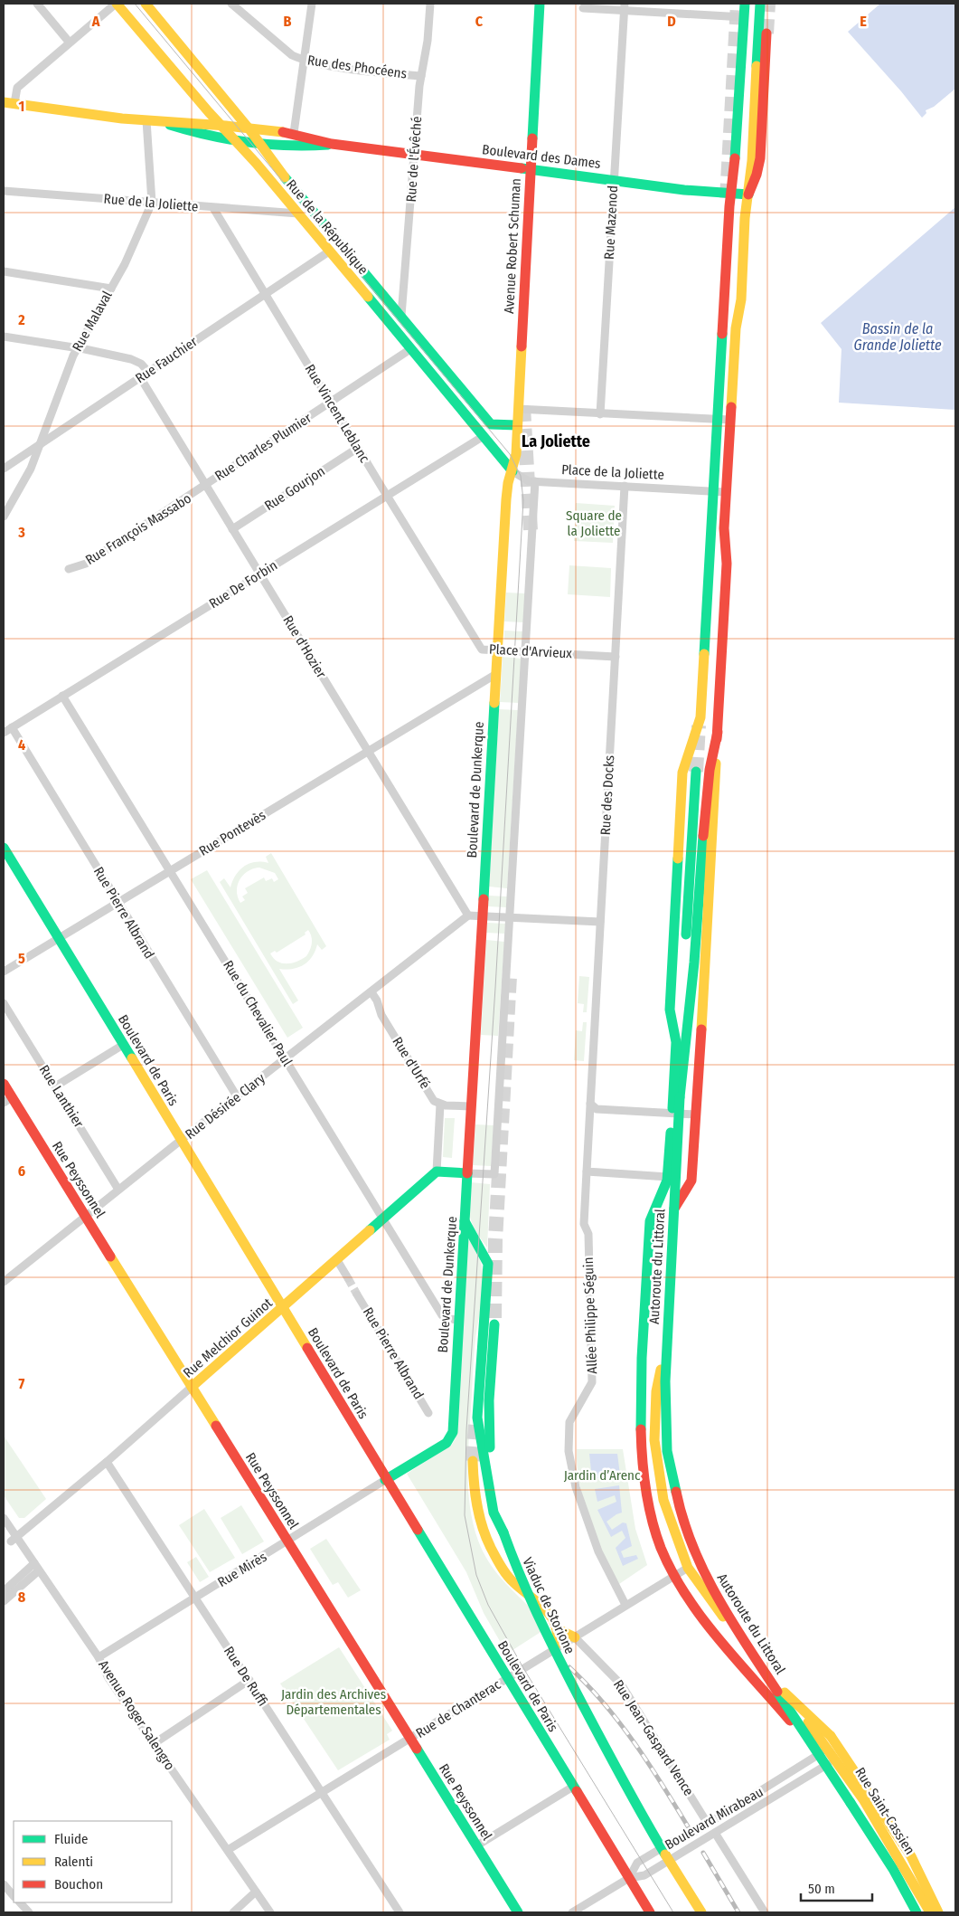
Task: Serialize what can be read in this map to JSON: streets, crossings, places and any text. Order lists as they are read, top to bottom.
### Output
{
  "streets": {
    "main road": [
      "Boulevard des Dames",
      "Rue de la République",
      "Avenue Robert Schuman",
      "Boulevard de Dunkerque",
      "Boulevard de Paris",
      "Rue Peyssonnel",
      "Autoroute du Littoral",
      "Rue Melchior Guinot",
      "Viaduc de Storione",
      "Rue Saint-Cassien"
    ],
    "street": [
      "Rue des Phocéens",
      "Rue de l'Évêché",
      "Rue de la Joliette",
      "Rue Mazenod",
      "Rue Malaval",
      "Rue Fauchier",
      "Rue Vincent Leblanc",
      "Rue Charles Plumier",
      "Place de la Joliette",
      "Rue Gourjon",
      "Rue François Massabo",
      "Rue De Forbin",
      "Rue d'Hozier",
      "Place d'Arvieux",
      "Rue des Docks",
      "Rue Pontevès",
      "Rue Pierre Albrand",
      "Rue du Chevalier Paul",
      "Rue d'Urfé",
      "Rue Lanthier",
      "Rue Désirée Clary",
      "Allée Philippe Séguin",
      "Rue Mirès",
      "Rue De Ruffi",
      "Rue de Chanterac",
      "Avenue Roger Salengro",
      "Rue Jean-Gaspard Vence",
      "Boulevard Mirabeau"
    ]
  },
  "crossings": [
    ["Rue des Phocéens", "Rue de l'Évêché"],
    ["Boulevard des Dames", "Rue de l'Évêché"],
    ["Boulevard des Dames", "Rue Mazenod"],
    ["Boulevard des Dames", "Rue de la République"],
    ["Boulevard des Dames", "Avenue Robert Schuman"],
    ["Boulevard des Dames", "Rue Malaval"],
    ["Rue de l'Évêché", "Rue de la République"],
    ["Rue de la Joliette", "Rue de la République"],
    ["Rue de la Joliette", "Rue Malaval"],
    ["Rue de la Joliette", "Rue Vincent Leblanc"],
    ["Rue de la République", "Rue Fauchier"],
    ["Rue de la République", "Rue Charles Plumier"],
    ["Rue de la République", "Place de la Joliette"],
    ["Rue de la République", "Rue De Forbin"],
    ["Rue de la République", "Boulevard de Dunkerque"],
    ["Avenue Robert Schuman", "Boulevard de Dunkerque"],
    ["Rue Malaval", "Rue Fauchier"],
    ["Rue Fauchier", "Rue Vincent Leblanc"],
    ["Rue Fauchier", "Rue d'Hozier"],
    ["Rue Vincent Leblanc", "Rue Charles Plumier"],
    ["Rue Vincent Leblanc", "Rue Gourjon"],
    ["Rue Vincent Leblanc", "Rue De Forbin"],
    ["Rue Vincent Leblanc", "Place d'Arvieux"],
    ["Rue Charles Plumier", "Rue François Massabo"],
    ["Rue Charles Plumier", "Rue d'Hozier"],
    ["Place de la Joliette", "Boulevard de Dunkerque"],
    ["Place de la Joliette", "Rue des Docks"],
    ["Place de la Joliette", "Rue Saint-Cassien"],
    ["Rue Gourjon", "Rue d'Hozier"],
    ["Rue François Massabo", "Rue d'Hozier"],
    ["Rue De Forbin", "Rue d'Hozier"],
    ["Rue De Forbin", "Rue Pierre Albrand"],
    ["Rue De Forbin", "Rue du Chevalier Paul"],
    ["Rue d'Hozier", "Rue Pontevès"],
    ["Rue d'Hozier", "Rue Désirée Clary"],
    ["Place d'Arvieux", "Boulevard de Dunkerque"],
    ["Place d'Arvieux", "Rue des Docks"],
    ["Place d'Arvieux", "Rue Pontevès"],
    ["Boulevard de Dunkerque", "Rue du Chevalier Paul"],
    ["Boulevard de Dunkerque", "Boulevard de Paris"],
    ["Boulevard de Dunkerque", "Rue Mirès"],
    ["Rue des Docks", "Allée Philippe Séguin"],
    ["Rue Pontevès", "Rue Pierre Albrand"],
    ["Rue Pontevès", "Rue du Chevalier Paul"],
    ["Rue Pontevès", "Boulevard de Paris"],
    ["Rue Pierre Albrand", "Rue Désirée Clary"],
    ["Rue du Chevalier Paul", "Rue Désirée Clary"],
    ["Rue du Chevalier Paul", "Rue Melchior Guinot"],
    ["Boulevard de Paris", "Rue Désirée Clary"],
    ["Boulevard de Paris", "Rue Melchior Guinot"],
    ["Boulevard de Paris", "Rue Mirès"],
    ["Boulevard de Paris", "Rue de Chanterac"],
    ["Boulevard de Paris", "Boulevard Mirabeau"],
    ["Rue d'Urfé", "Rue Désirée Clary"],
    ["Rue Lanthier", "Rue Désirée Clary"],
    ["Rue Désirée Clary", "Rue Peyssonnel"],
    ["Rue Peyssonnel", "Rue Melchior Guinot"],
    ["Rue Peyssonnel", "Rue Mirès"],
    ["Rue Peyssonnel", "Rue de Chanterac"],
    ["Allée Philippe Séguin", "Rue de Chanterac"],
    ["Rue Melchior Guinot", "Rue De Ruffi"],
    ["Rue Melchior Guinot", "Avenue Roger Salengro"],
    ["Rue Mirès", "Rue De Ruffi"],
    ["Rue Mirès", "Avenue Roger Salengro"],
    ["Rue De Ruffi", "Rue de Chanterac"],
    ["Rue de Chanterac", "Avenue Roger Salengro"],
    ["Rue de Chanterac", "Rue Jean-Gaspard Vence"],
    ["Rue de Chanterac", "Rue Saint-Cassien"],
    ["Rue Jean-Gaspard Vence", "Boulevard Mirabeau"],
    ["Rue Saint-Cassien", "Boulevard Mirabeau"]
  ],
  "districts": ["La Joliette"],
  "water": ["Bassin de la Grande Joliette"],
  "parks": ["Square de la Joliette", "Jardin d’Arenc", "Jardin des Archives Départementales"],
  "legend": ["Fluide", "Ralenti", "Bouchon"],
  "scale_bar": "50 m",
  "grid": {
    "columns": [
      "A",
      "B",
      "C",
      "D",
      "E"
    ],
    "rows": [
      "1",
      "2",
      "3",
      "4",
      "5",
      "6",
      "7",
      "8"
    ]
  }
}
